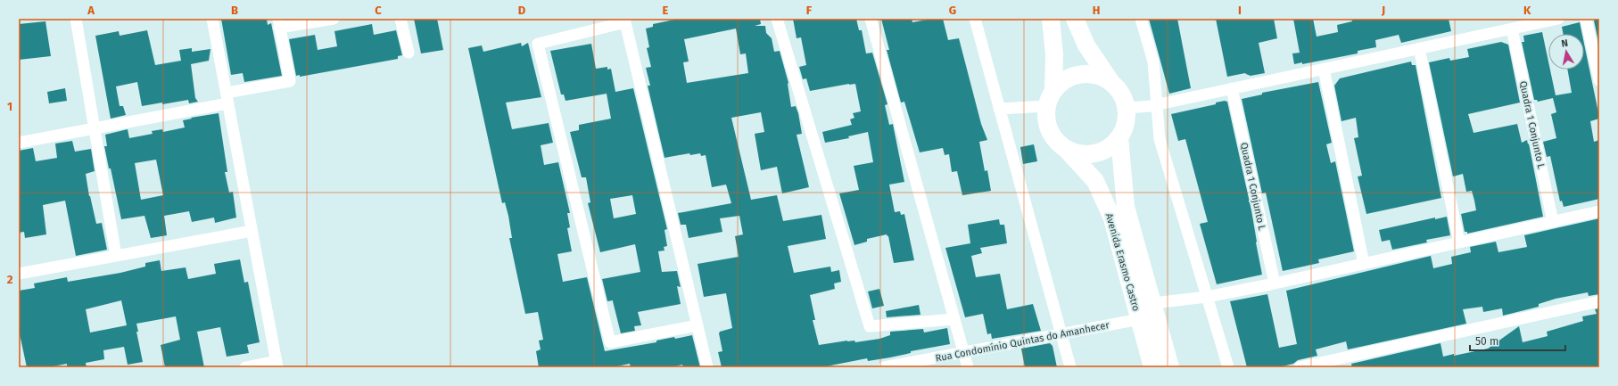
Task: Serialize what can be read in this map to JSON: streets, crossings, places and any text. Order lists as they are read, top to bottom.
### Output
{
  "streets": {
    "main road": ["Avenida Erasmo Castro"],
    "street": ["Quadra 1 Conjunto L", "Rua Condomínio Quintas do Amanhecer"]
  },
  "crossings": [
    ["Avenida Erasmo Castro", "Rua Condomínio Quintas do Amanhecer"]
  ],
  "scale_bar": "50 m",
  "north": "top",
  "grid": {
    "columns": [
      "A",
      "B",
      "C",
      "D",
      "E",
      "F",
      "G",
      "H",
      "I",
      "J",
      "K"
    ],
    "rows": ["1", "2"]
  }
}
